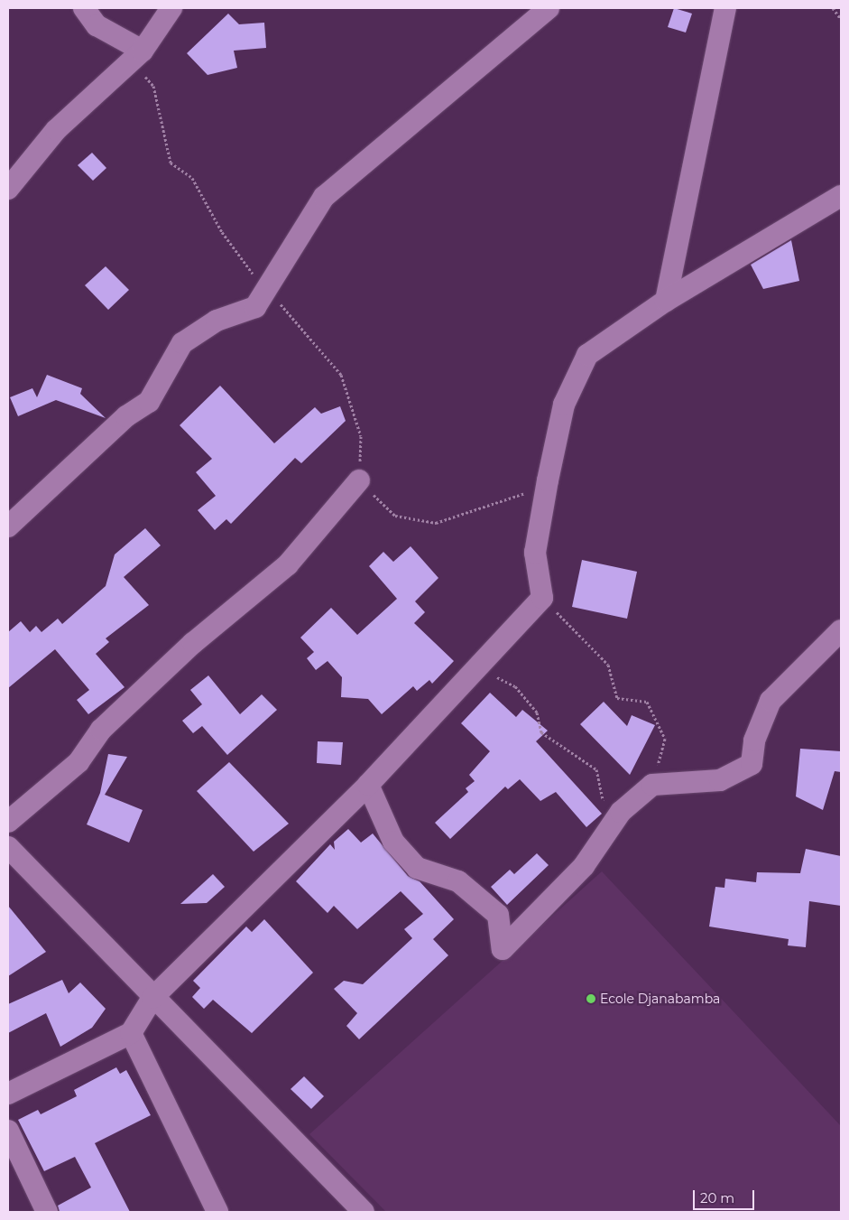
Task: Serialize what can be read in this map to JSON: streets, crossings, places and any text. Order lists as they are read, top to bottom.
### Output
{
  "places": ["Ecole Djanabamba"],
  "scale_bar": "20 m"
}
